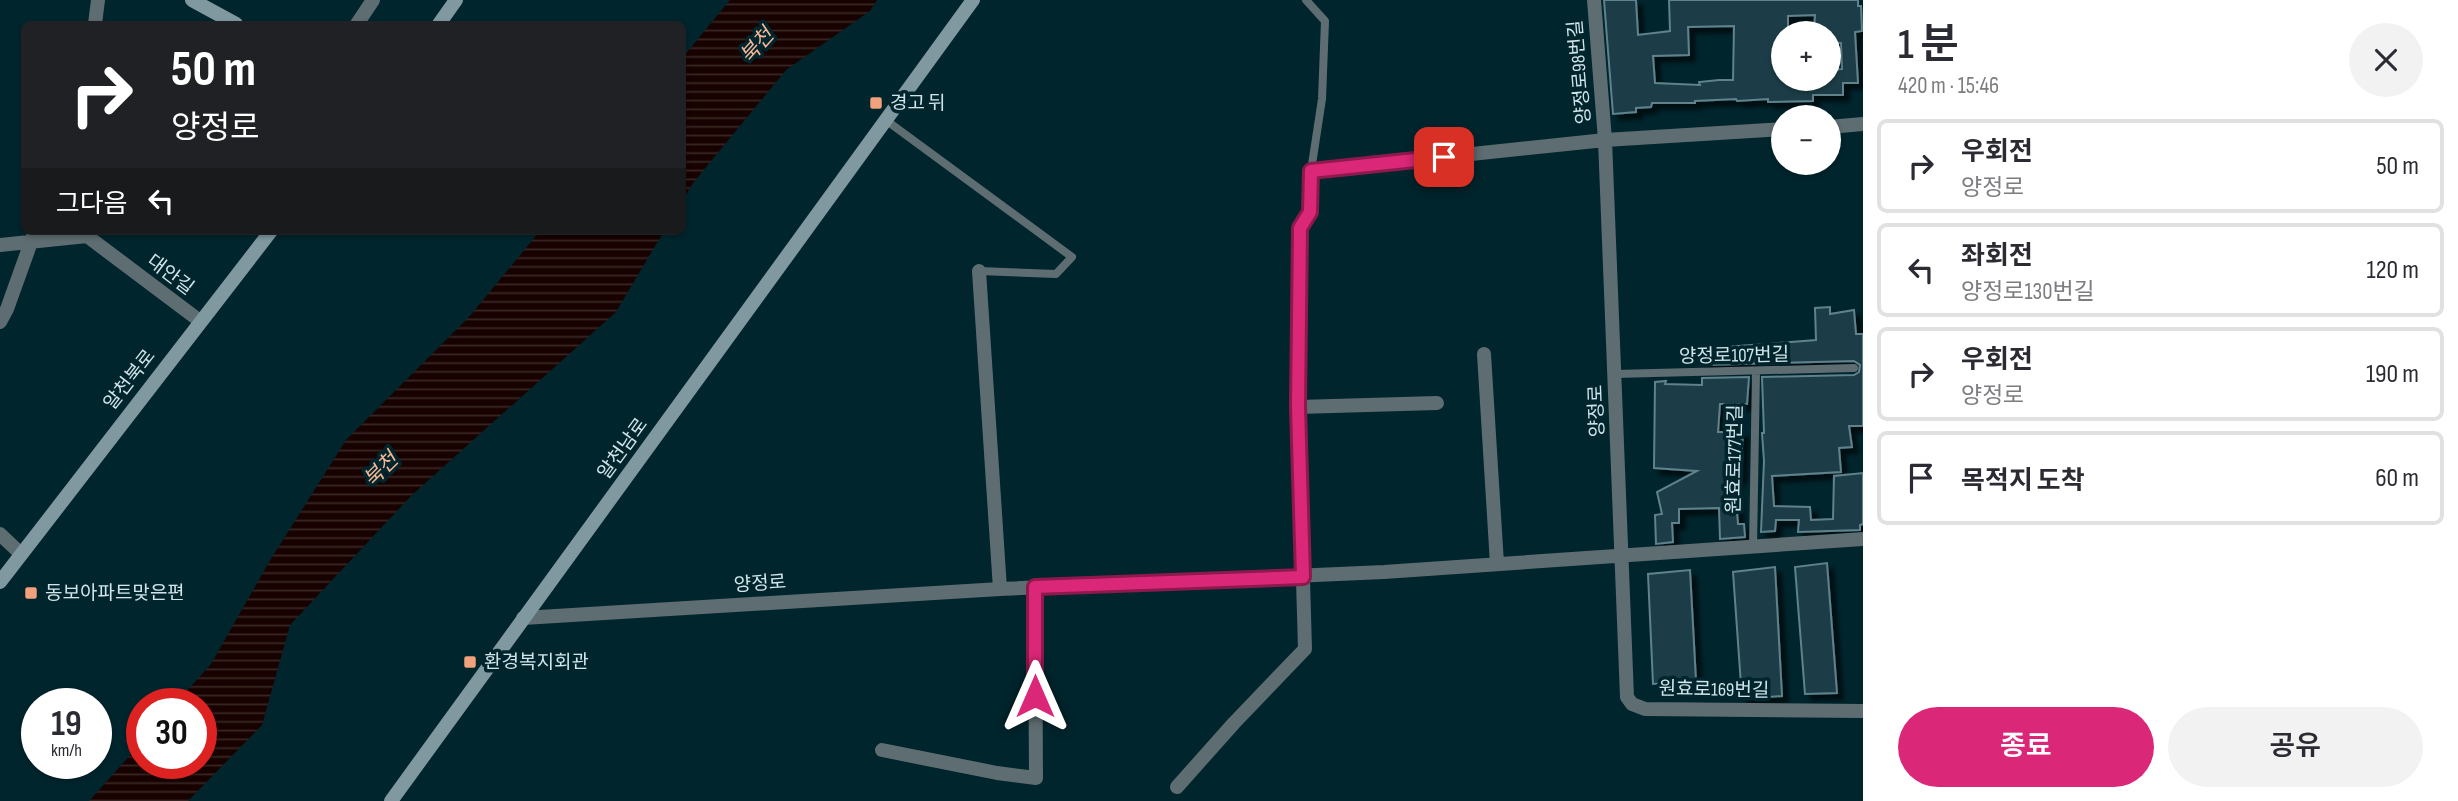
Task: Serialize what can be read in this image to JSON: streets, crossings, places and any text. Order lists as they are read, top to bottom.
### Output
{
  "streets": {
    "street": [
      "양정로98번길",
      "대안길",
      "알천북로",
      "양정로",
      "알천남로",
      "원효로169번길"
    ],
    "lane": ["양정로107번길", "원효로177번길"]
  },
  "crossings": [
    ["양정로98번길", "양정로"],
    ["대안길", "알천북로"],
    ["양정로107번길", "양정로"],
    ["양정로107번길", "원효로177번길"],
    ["양정로", "알천남로"],
    ["양정로", "원효로169번길"]
  ],
  "water": ["북천"],
  "places": {
    "transit": ["경고 뒤", "동보아파트맞은편", "환경복지회관"]
  },
  "page": {
    "heading": ["1 분", "420 m · 15:46"],
    "map_buttons": ["+", "−"],
    "turn": ["50 m", "양정로"],
    "list": [
      {
        "name": "우회전",
        "note": "양정로",
        "value": "50 m"
      },
      {
        "name": "좌회전",
        "note": "양정로130번길",
        "value": "120 m"
      },
      {
        "name": "우회전",
        "note": "양정로",
        "value": "190 m"
      },
      {
        "name": "목적지 도착",
        "value": "60 m"
      }
    ],
    "then": "그다음",
    "speed": "19 km/h",
    "limit": "30",
    "buttons": ["종료", "공유"]
  }
}
